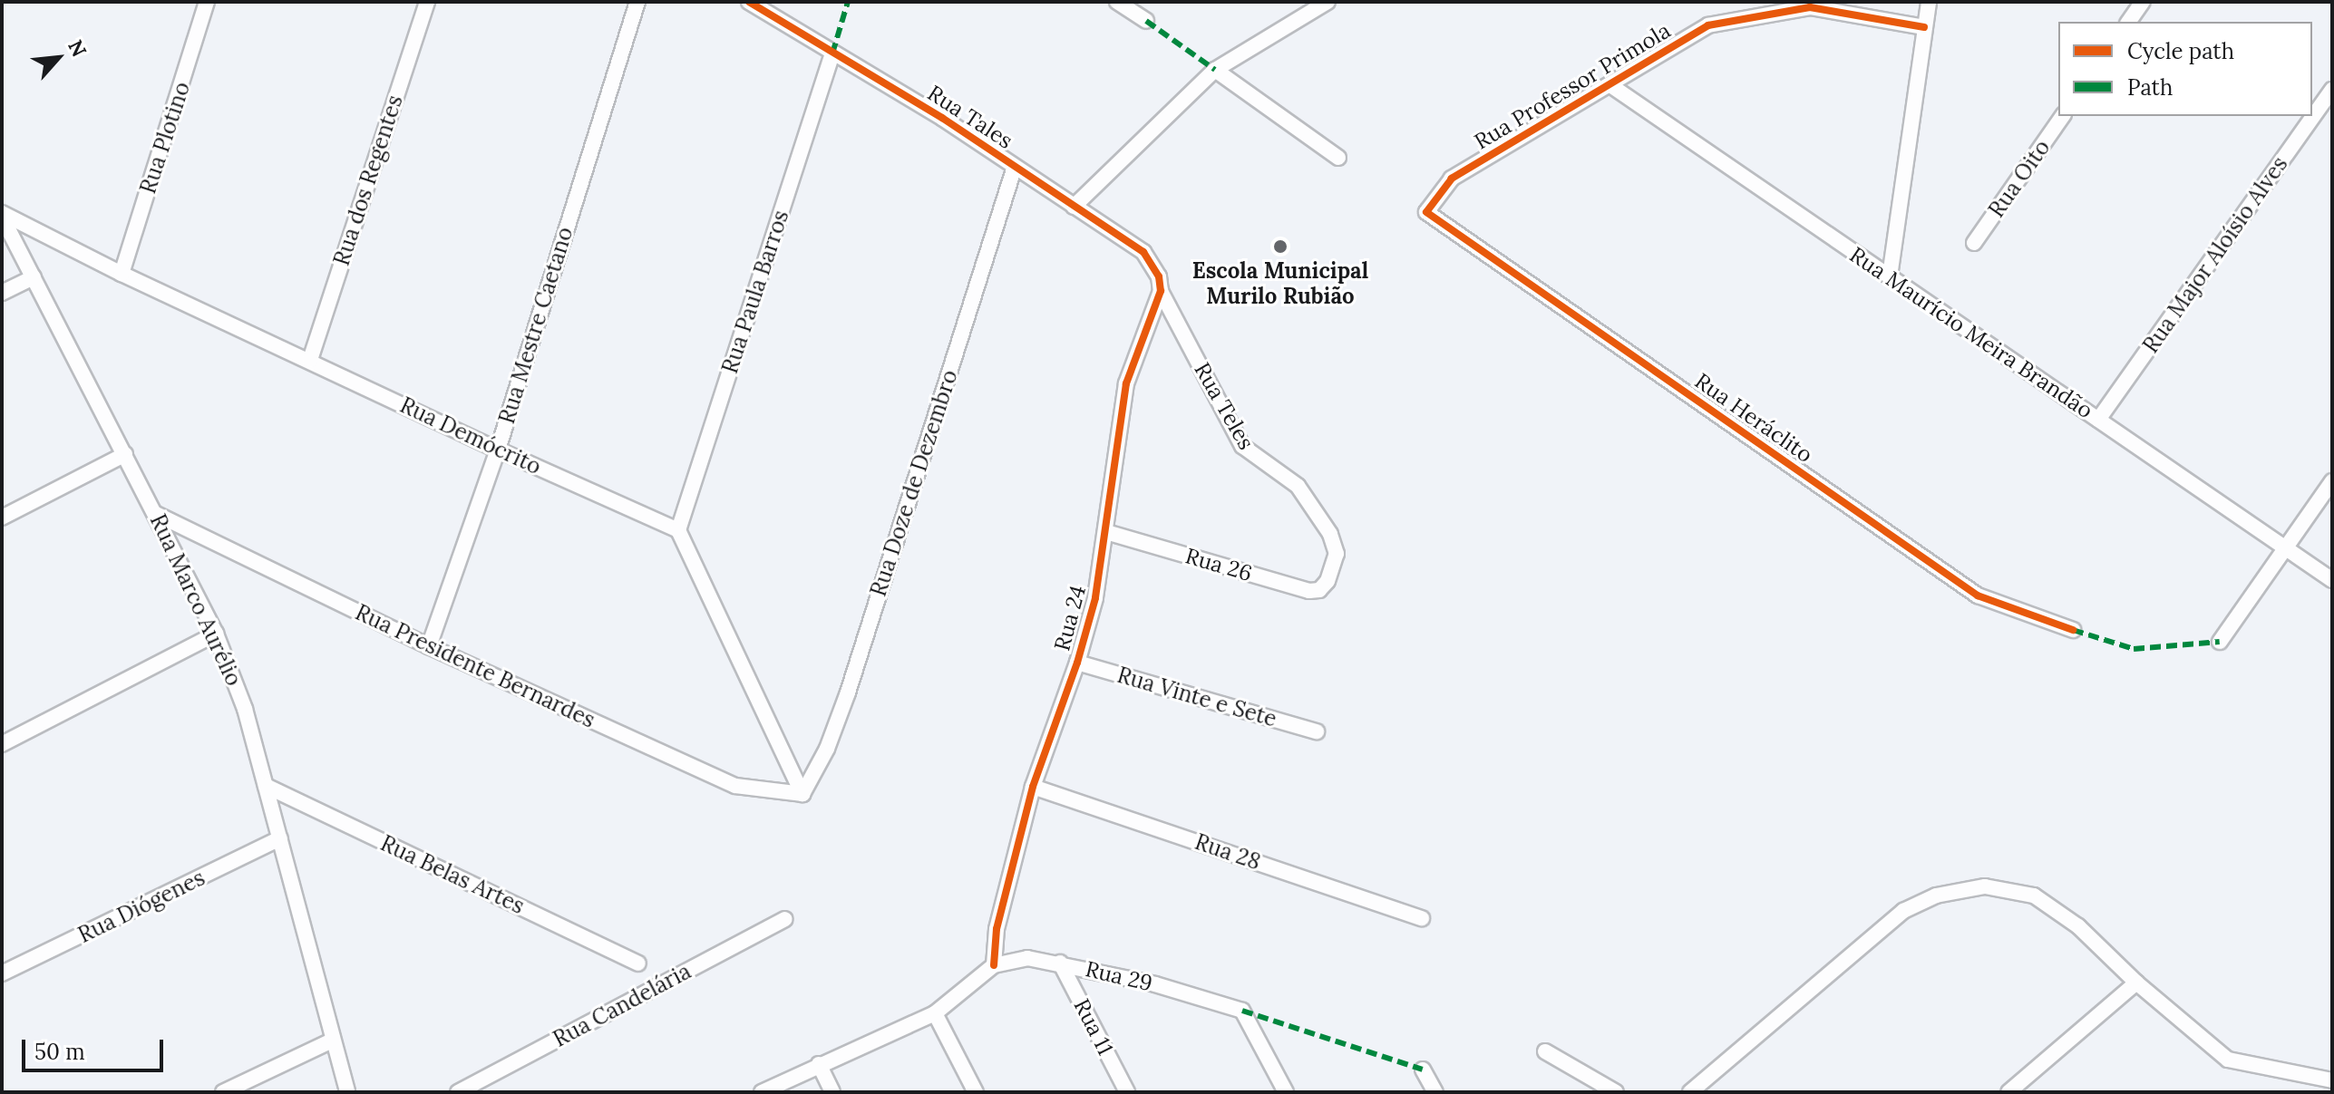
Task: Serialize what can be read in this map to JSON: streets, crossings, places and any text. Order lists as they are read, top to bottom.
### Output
{
  "streets": {
    "street": [
      "Rua Professor Primola",
      "Rua Tales",
      "Rua Plotino",
      "Rua Oito",
      "Rua dos Regentes",
      "Rua Major Aloísio Alves",
      "Rua Paula Barros",
      "Rua Mestre Caetano",
      "Rua Maurício Meira Brandão",
      "Rua Teles",
      "Rua Heráclito",
      "Rua Demócrito",
      "Rua Doze de Dezembro",
      "Rua 26",
      "Rua Marco Aurélio",
      "Rua 24",
      "Rua Presidente Bernardes",
      "Rua Vinte e Sete",
      "Rua 28",
      "Rua Belas Artes",
      "Rua Diógenes",
      "Rua 29",
      "Rua Candelária",
      "Rua 11"
    ]
  },
  "crossings": [
    ["Rua Professor Primola", "Rua Maurício Meira Brandão"],
    ["Rua Professor Primola", "Rua Heráclito"],
    ["Rua Tales", "Rua Paula Barros"],
    ["Rua Tales", "Rua Teles"],
    ["Rua Tales", "Rua Doze de Dezembro"],
    ["Rua Tales", "Rua 24"],
    ["Rua Plotino", "Rua Demócrito"],
    ["Rua dos Regentes", "Rua Demócrito"],
    ["Rua Major Aloísio Alves", "Rua Maurício Meira Brandão"],
    ["Rua Paula Barros", "Rua Demócrito"],
    ["Rua Mestre Caetano", "Rua Demócrito"],
    ["Rua Mestre Caetano", "Rua Presidente Bernardes"],
    ["Rua Teles", "Rua 26"],
    ["Rua Teles", "Rua 24"],
    ["Rua Demócrito", "Rua Marco Aurélio"],
    ["Rua Doze de Dezembro", "Rua Presidente Bernardes"],
    ["Rua 26", "Rua 24"],
    ["Rua Marco Aurélio", "Rua Presidente Bernardes"],
    ["Rua Marco Aurélio", "Rua Belas Artes"],
    ["Rua Marco Aurélio", "Rua Diógenes"],
    ["Rua 24", "Rua Vinte e Sete"],
    ["Rua 24", "Rua 28"],
    ["Rua 24", "Rua 29"],
    ["Rua 29", "Rua 11"]
  ],
  "places": ["Escola Municipal Murilo Rubião"],
  "legend": ["Cycle path", "Path"],
  "scale_bar": "50 m",
  "north": "top right"
}
